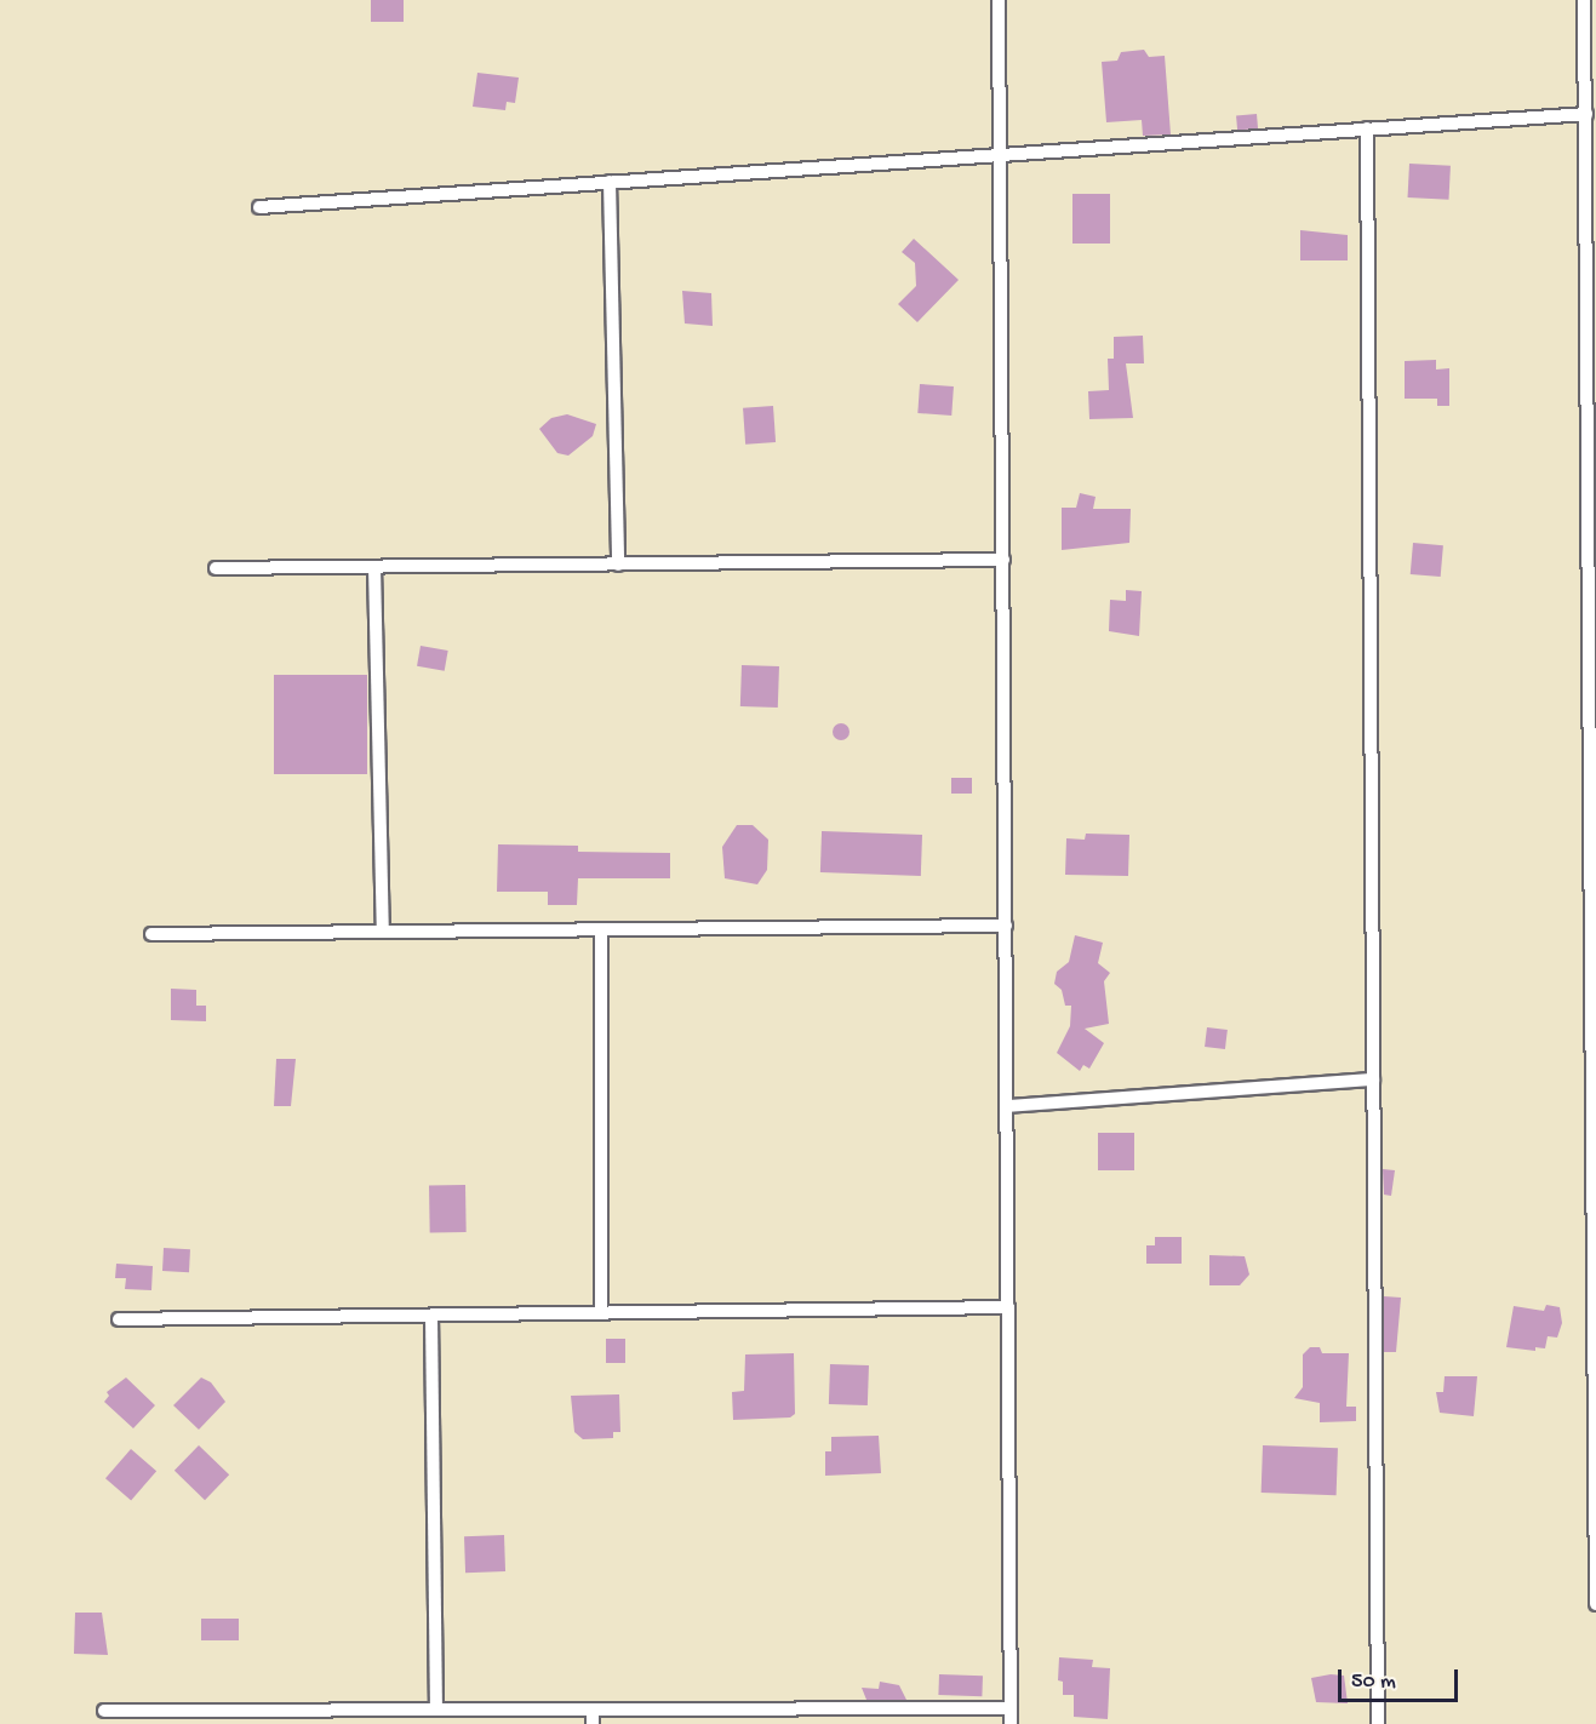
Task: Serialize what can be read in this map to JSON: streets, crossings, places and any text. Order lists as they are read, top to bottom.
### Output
{
  "scale_bar": "50 m"
}
